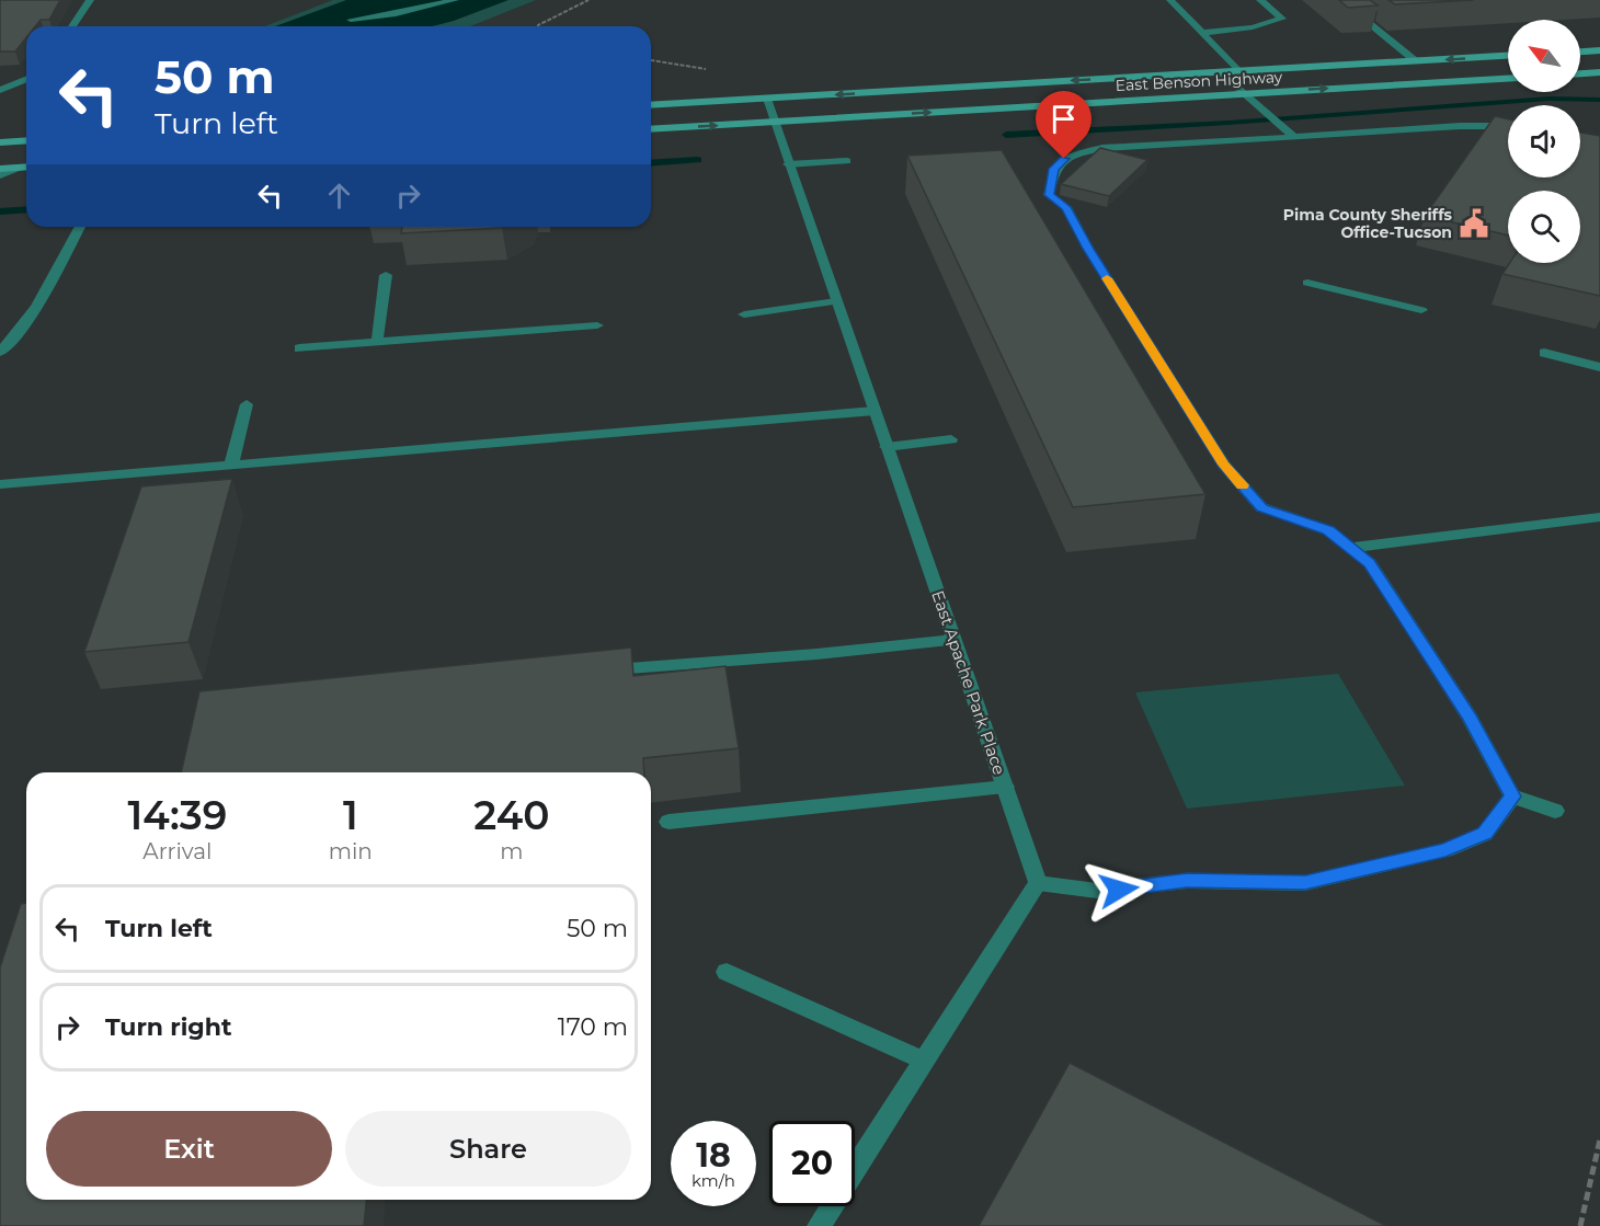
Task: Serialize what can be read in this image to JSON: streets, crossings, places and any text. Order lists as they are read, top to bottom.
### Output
{
  "streets": {
    "main road": ["East Benson Highway"],
    "street": ["East Apache Park Place"]
  },
  "crossings": [
    ["East Benson Highway", "East Apache Park Place"]
  ],
  "places": {
    "public building": ["Pima County Sheriffs Office-Tucson"]
  },
  "north": "top left",
  "page": {
    "turn": ["50 m", "Turn left"],
    "eta": [
      "14:39",
      "Arrival",
      "1",
      "min",
      "240",
      "m"
    ],
    "list": [
      {
        "name": "Turn left",
        "value": "50 m"
      },
      {
        "name": "Turn right",
        "value": "170 m"
      }
    ],
    "buttons": ["Exit", "Share"],
    "speed": "18 km/h",
    "limit": "20"
  }
}
